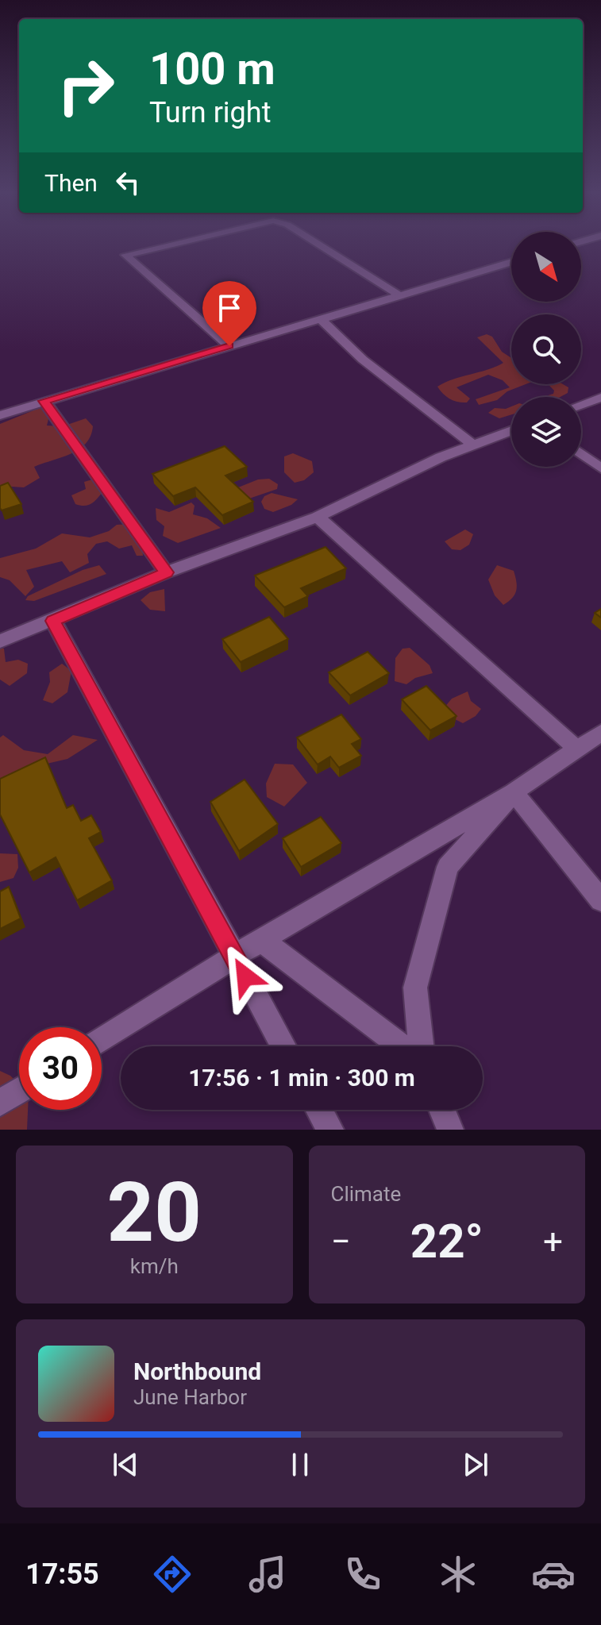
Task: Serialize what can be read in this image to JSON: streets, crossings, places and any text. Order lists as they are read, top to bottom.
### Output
{
  "north": "bottom right",
  "page": {
    "turn": ["100 m", "Turn right"],
    "then": "Then",
    "limit": "30",
    "trip": "17:56 · 1 min · 300 m",
    "tile": [
      ["20", "km/h"],
      "Climate"
    ],
    "heat": ["−", "22°", "+"],
    "song": ["Northbound", "June Harbor"],
    "tabs": "17:55"
  }
}
